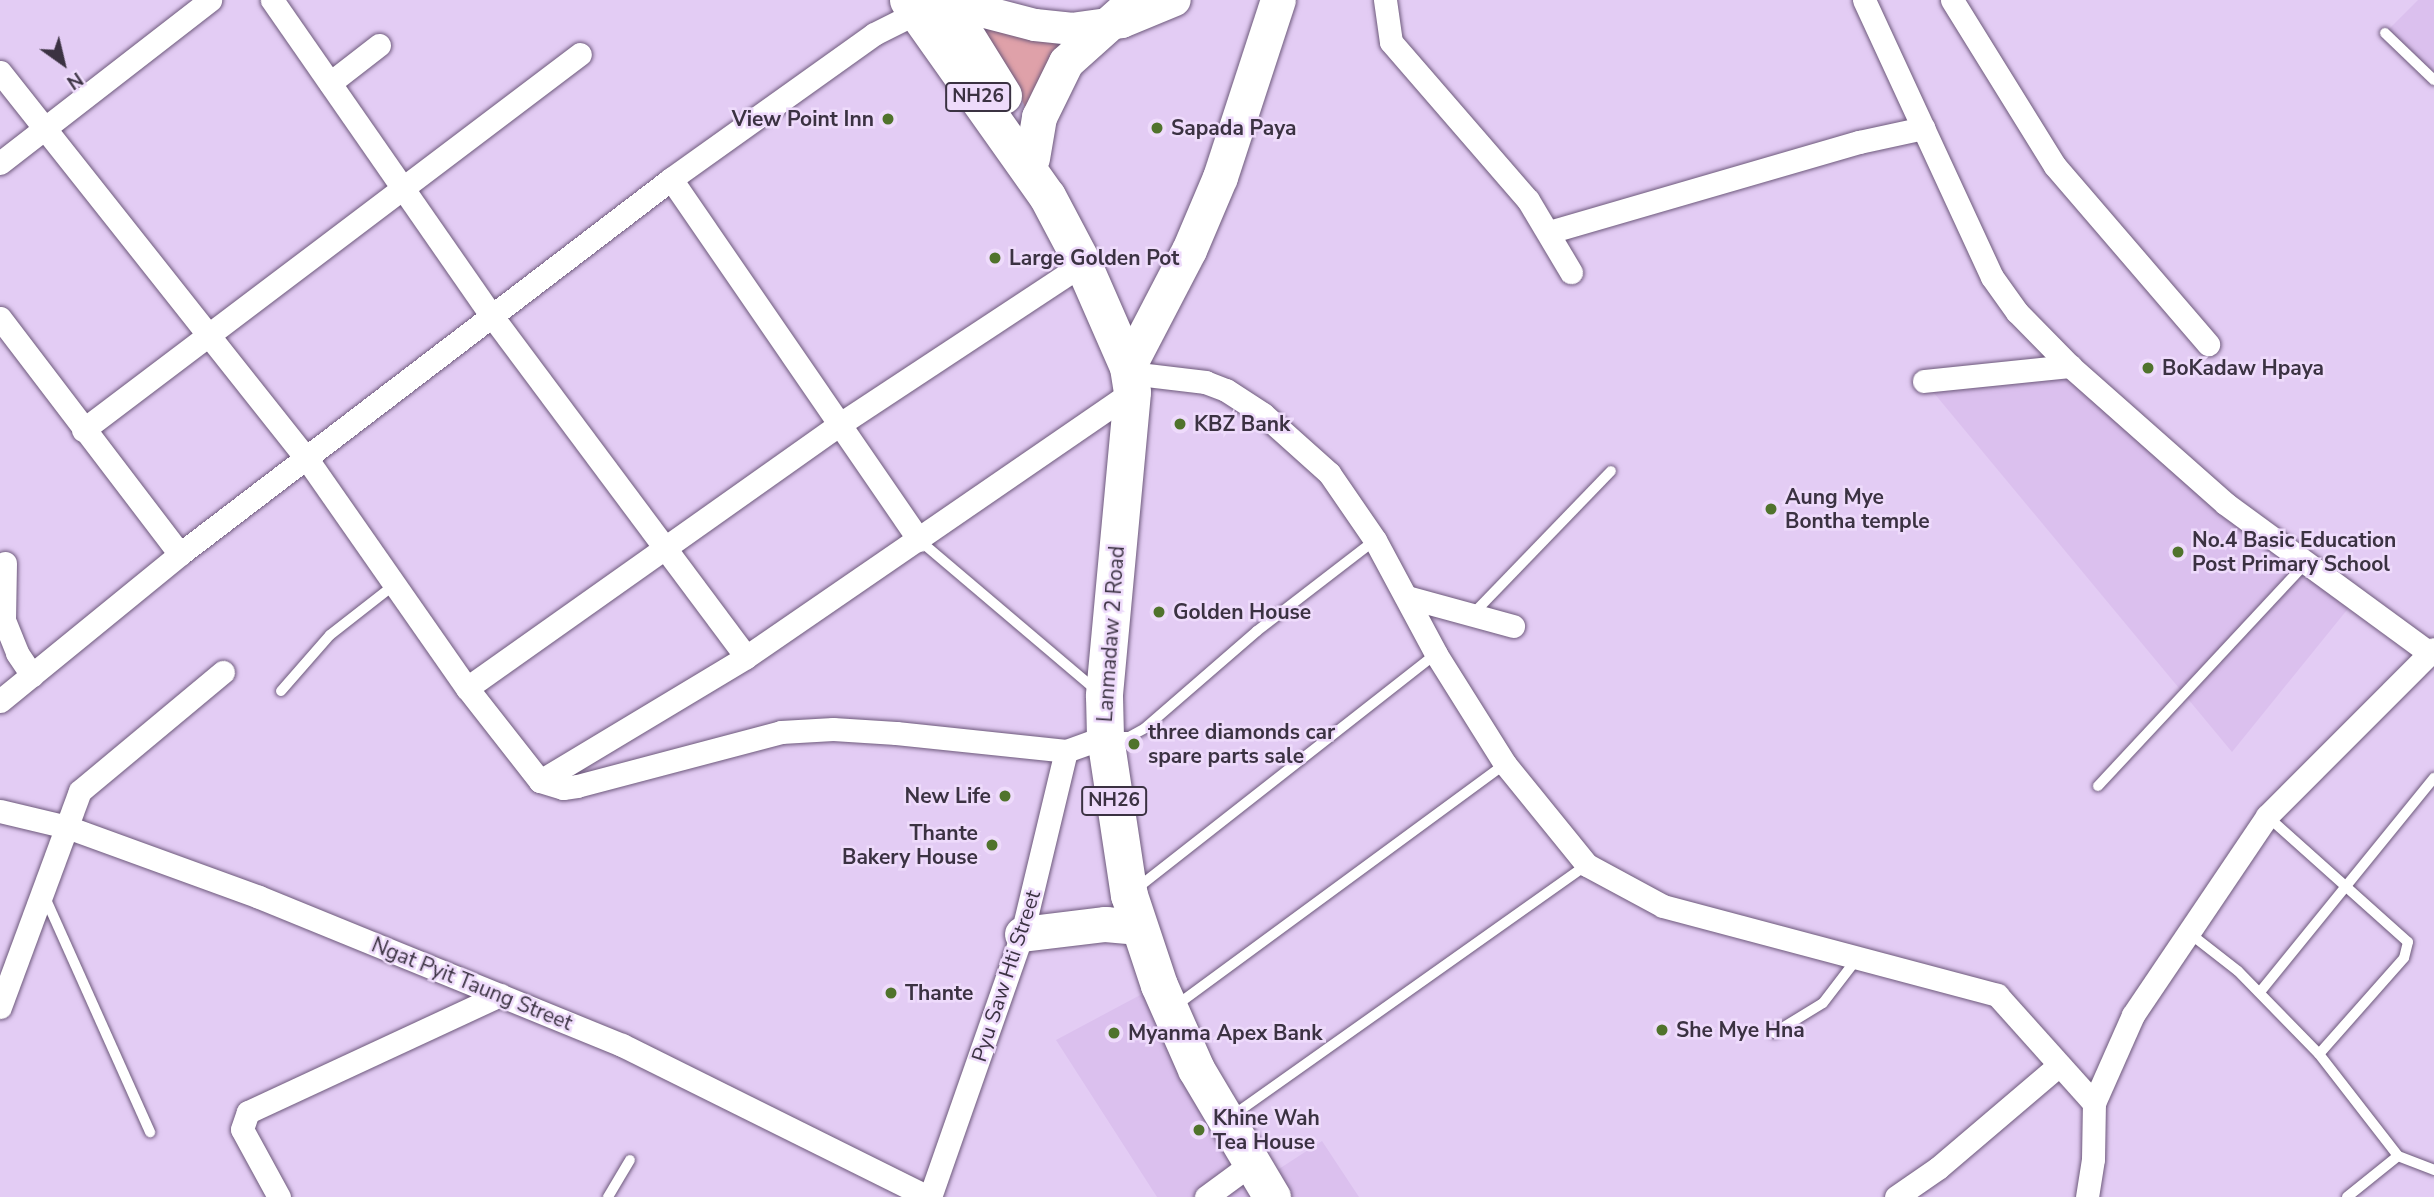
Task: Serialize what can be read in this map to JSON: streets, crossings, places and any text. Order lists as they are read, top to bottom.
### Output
{
  "streets": {
    "highway": ["NH26", "Lanmadaw 2 Road"],
    "street": ["Pyu Saw Hti Street", "Ngat Pyit Taung Street"]
  },
  "crossings": [
    ["NH26", "Lanmadaw 2 Road"],
    ["Pyu Saw Hti Street", "Ngat Pyit Taung Street"]
  ],
  "places": [
    "View Point Inn",
    "Sapada Paya",
    "Large Golden Pot",
    "BoKadaw Hpaya",
    "KBZ Bank",
    "Aung Mye Bontha temple",
    "No.4 Basic Education Post Primary School",
    "Golden House",
    "three diamonds car spare parts sale",
    "New Life",
    "Thante Bakery House",
    "Thante",
    "She Mye Hna",
    "Myanma Apex Bank",
    "Khine Wah Tea House"
  ],
  "north": "bottom right"
}
